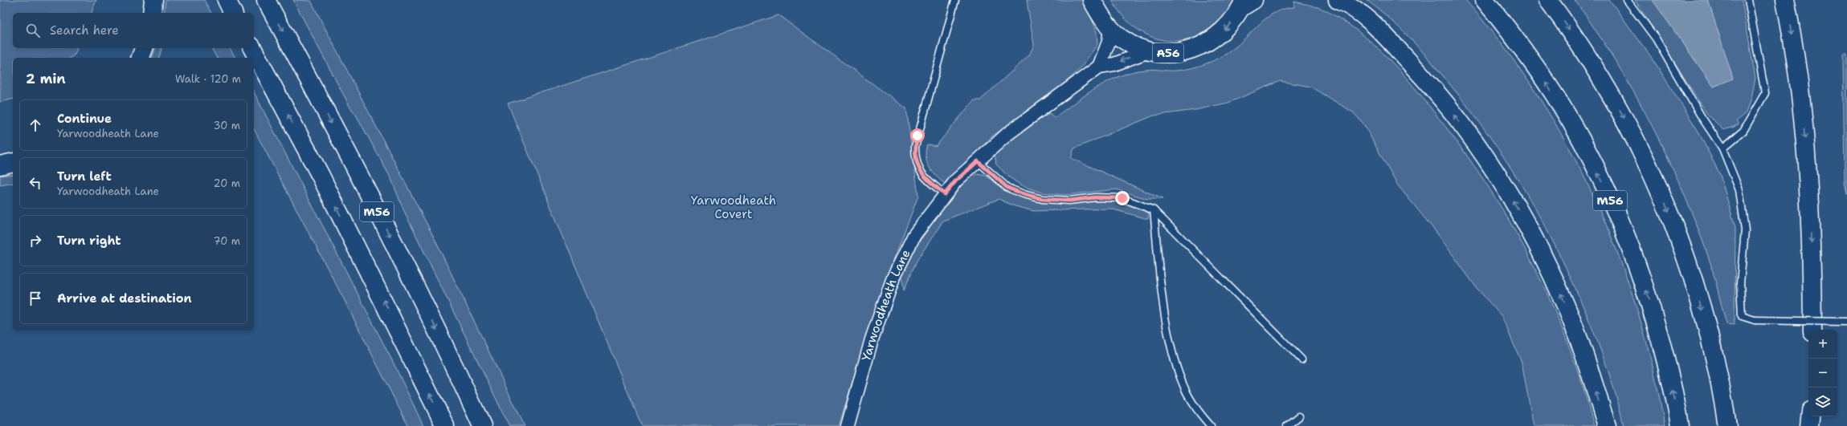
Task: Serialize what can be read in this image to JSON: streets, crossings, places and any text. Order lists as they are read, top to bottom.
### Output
{
  "streets": {
    "highway": ["A56", "M56"],
    "street": ["Yarwoodheath Lane"]
  },
  "parks": ["Yarwoodheath Covert"],
  "page": {
    "search": "Search here",
    "heading": ["2 min", "Walk · 120 m"],
    "list": [
      ["Continue", "Yarwoodheath Lane", "30 m"],
      ["Turn left", "Yarwoodheath Lane", "20 m"],
      ["Turn right", "70 m"],
      "Arrive at destination"
    ],
    "map_buttons": ["+", "−"]
  }
}
